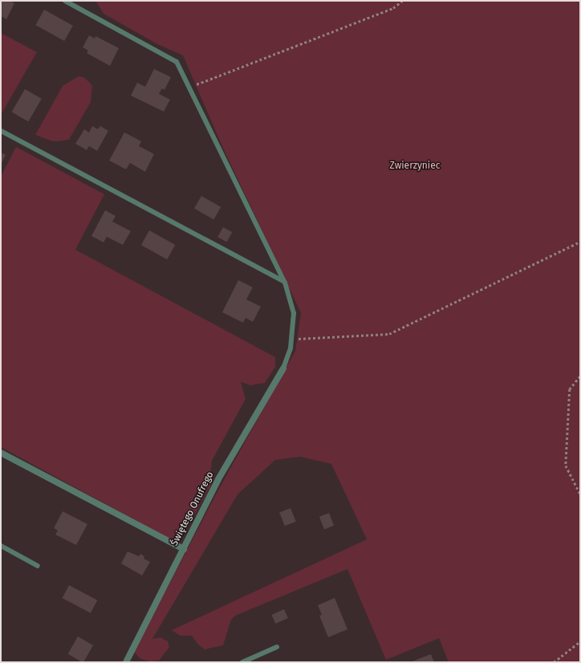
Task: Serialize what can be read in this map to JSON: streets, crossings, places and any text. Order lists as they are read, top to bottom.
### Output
{
  "streets": {
    "street": ["Świętego Onufrego"]
  },
  "parks": ["Zwierzyniec"]
}
